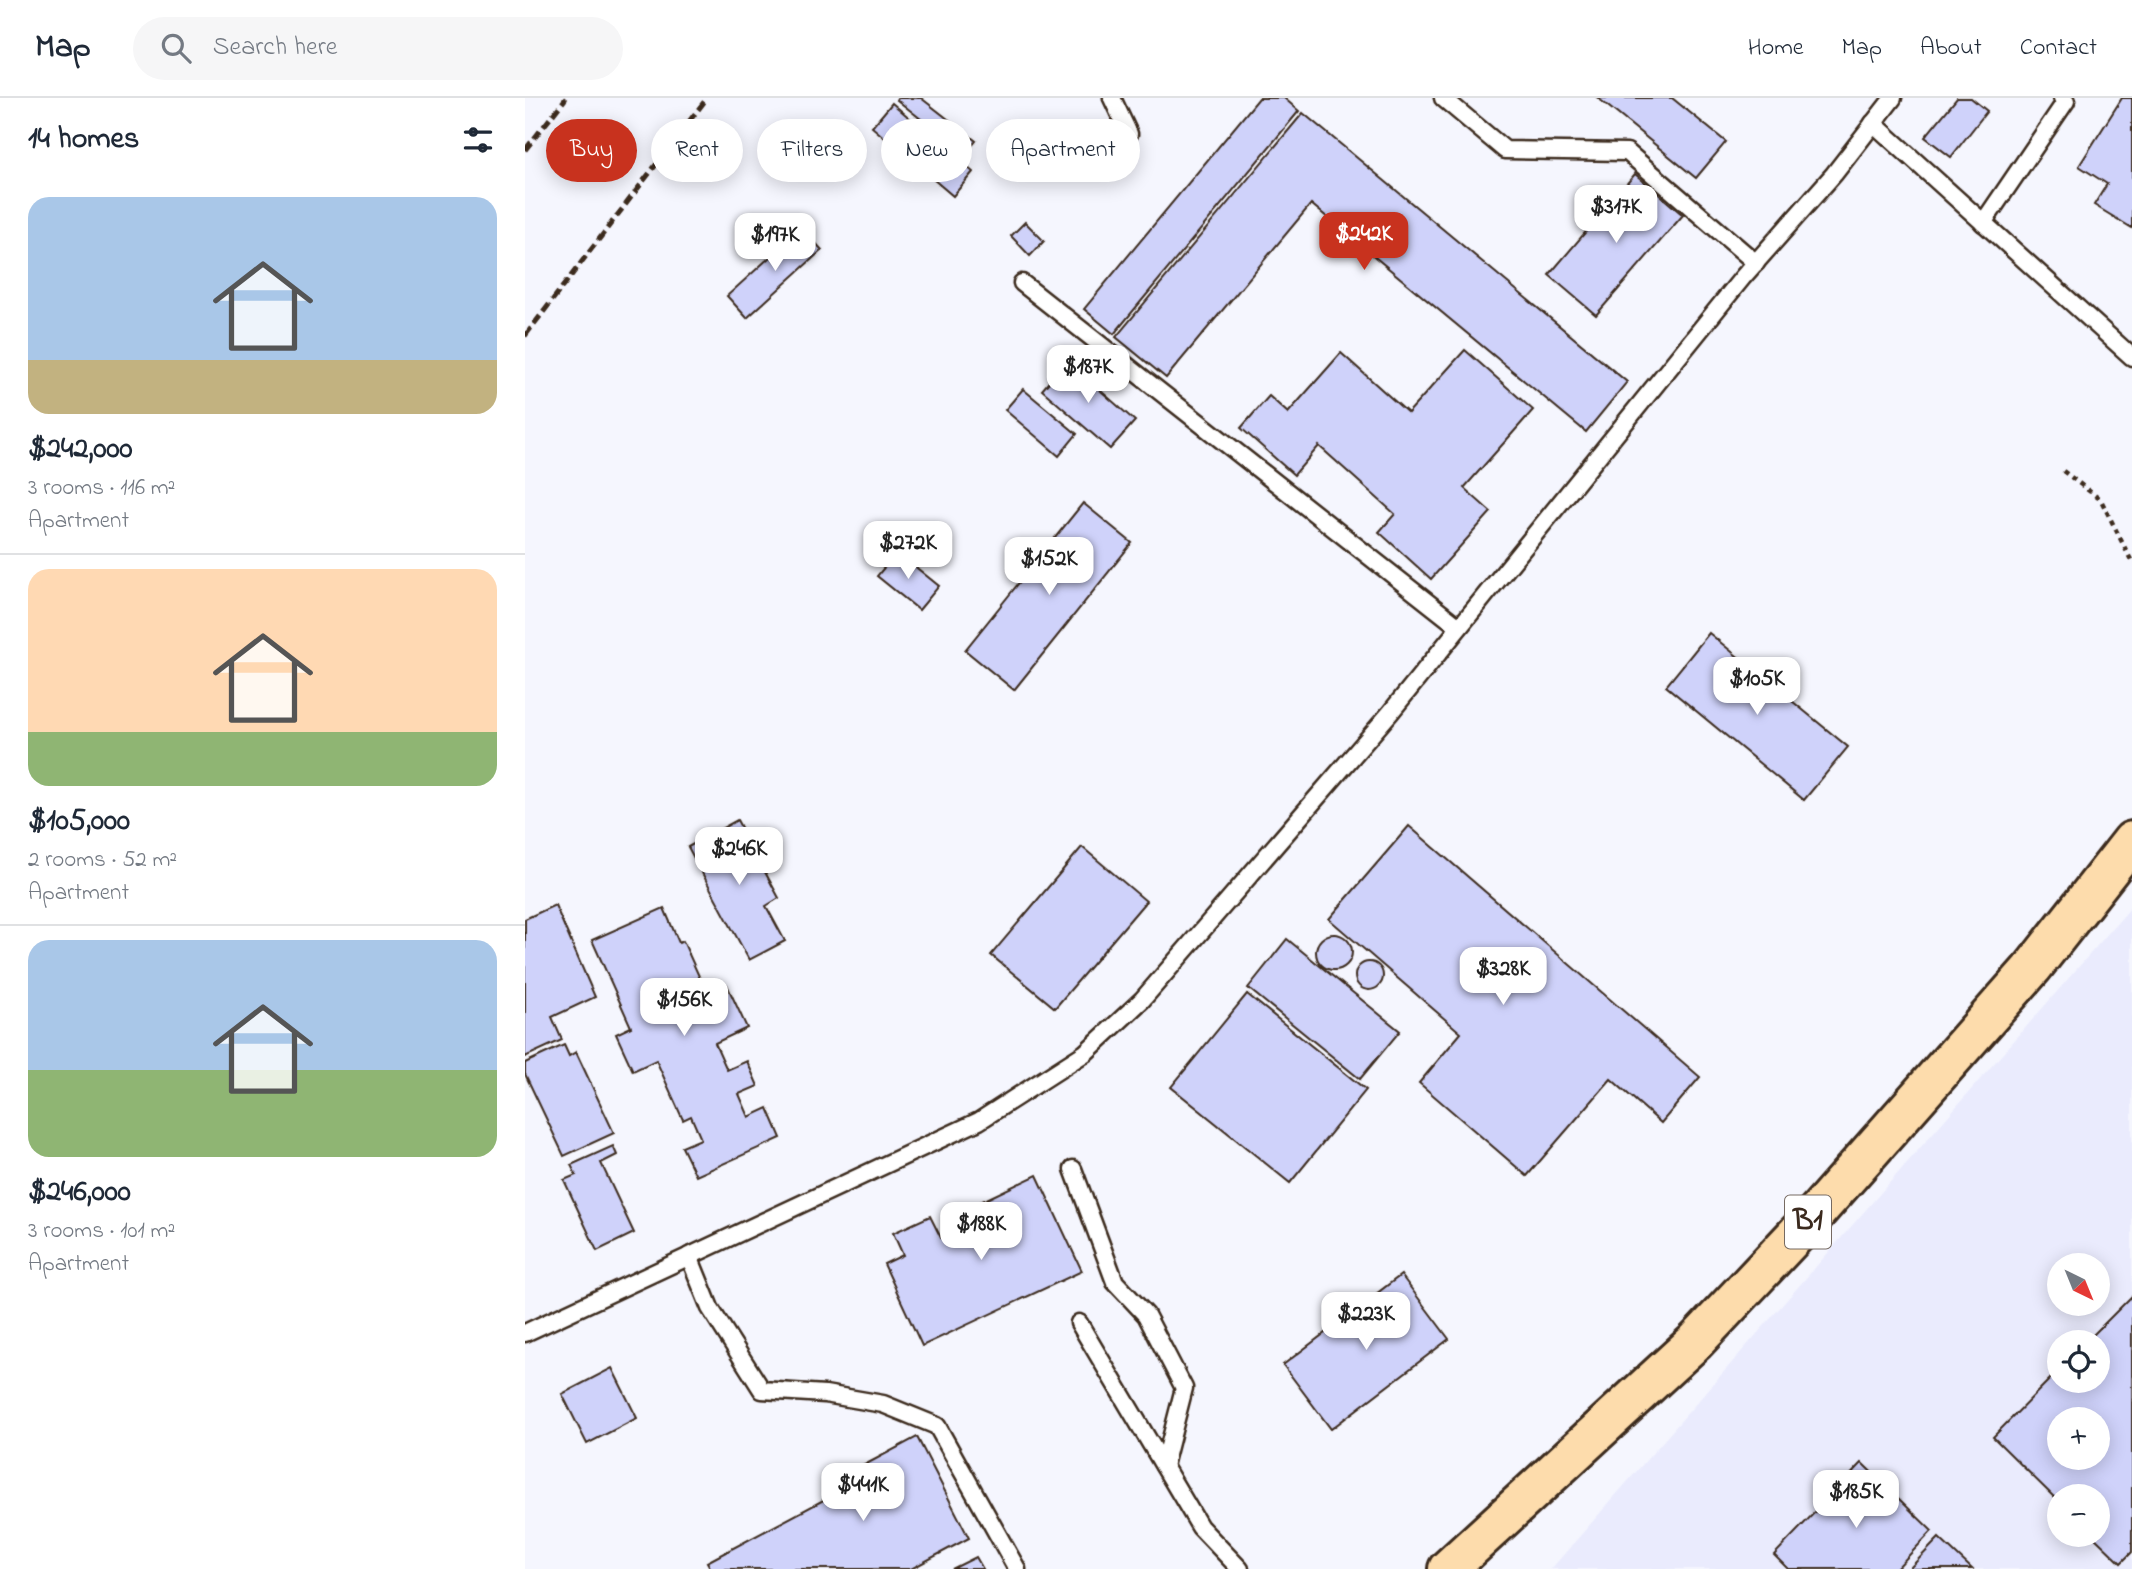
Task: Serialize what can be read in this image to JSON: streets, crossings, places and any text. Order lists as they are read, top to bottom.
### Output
{
  "streets": {
    "main road": ["B1"]
  },
  "north": "bottom right",
  "page": {
    "header": "Map",
    "search": "Search here",
    "nav": [
      "Home",
      "Map",
      "About",
      "Contact"
    ],
    "heading": "14 homes",
    "chip": [
      "Buy",
      "Rent",
      "Filters",
      "New",
      "Apartment"
    ],
    "list": [
      {
        "name": "$242,000",
        "note": "3 rooms · 116 m² · Apartment"
      },
      {
        "name": "$105,000",
        "note": "2 rooms · 52 m² · Apartment"
      },
      {
        "name": "$246,000",
        "note": "3 rooms · 101 m² · Apartment"
      }
    ],
    "price": [
      "$317K",
      "$242K",
      "$197K",
      "$187K",
      "$272K",
      "$152K",
      "$105K",
      "$246K",
      "$328K",
      "$156K",
      "$188K",
      "$223K",
      "$441K",
      "$185K"
    ],
    "map_buttons": ["+", "−"]
  }
}
